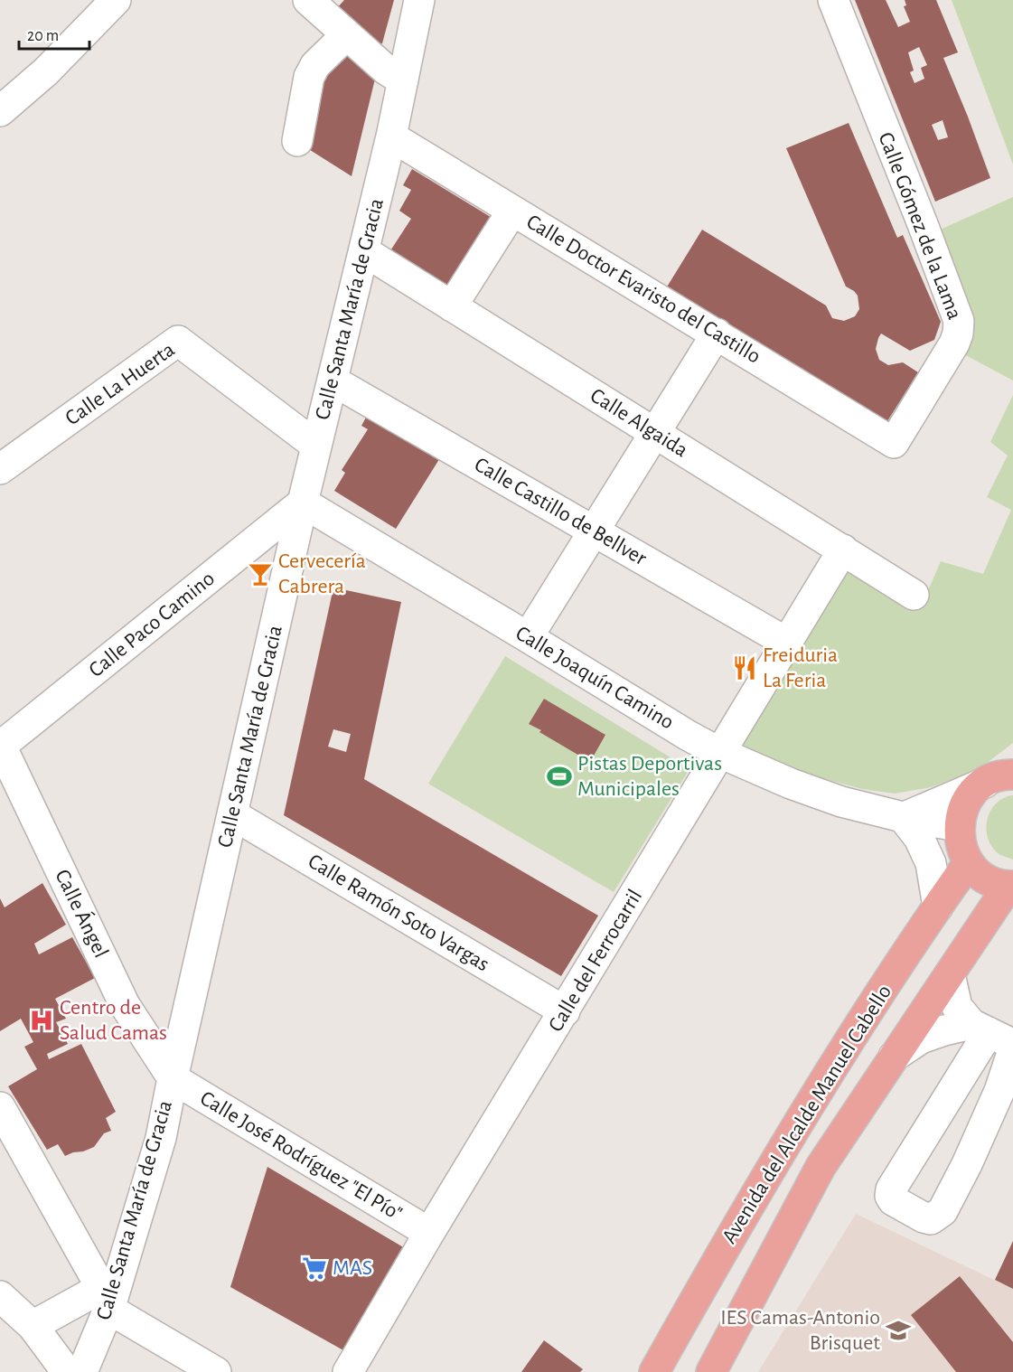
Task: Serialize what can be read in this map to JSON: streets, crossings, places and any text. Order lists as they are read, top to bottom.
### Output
{
  "streets": {
    "main road": ["Avenida del Alcalde Manuel Cabello"],
    "street": [
      "Calle Gómez de la Lama",
      "Calle Doctor Evaristo del Castillo",
      "Calle Santa María de Gracia",
      "Calle La Huerta",
      "Calle Algaida",
      "Calle Castillo de Bellver",
      "Calle Paco Camino",
      "Calle Joaquín Camino",
      "Calle Ramón Soto Vargas",
      "Calle Ángel",
      "Calle del Ferrocarril",
      "Calle José Rodríguez \"El Pío\""
    ]
  },
  "crossings": [
    ["Calle Gómez de la Lama", "Calle Doctor Evaristo del Castillo"],
    ["Calle Doctor Evaristo del Castillo", "Calle Santa María de Gracia"],
    ["Calle Santa María de Gracia", "Calle La Huerta"],
    ["Calle Santa María de Gracia", "Calle Algaida"],
    ["Calle Santa María de Gracia", "Calle Castillo de Bellver"],
    ["Calle Santa María de Gracia", "Calle Paco Camino"],
    ["Calle Santa María de Gracia", "Calle Joaquín Camino"],
    ["Calle Santa María de Gracia", "Calle Ramón Soto Vargas"],
    ["Calle Santa María de Gracia", "Calle Ángel"],
    ["Calle Santa María de Gracia", "Calle José Rodríguez \"El Pío\""],
    ["Calle Algaida", "Calle del Ferrocarril"],
    ["Calle Castillo de Bellver", "Calle del Ferrocarril"],
    ["Calle Paco Camino", "Calle Joaquín Camino"],
    ["Calle Paco Camino", "Calle Ángel"],
    ["Calle Joaquín Camino", "Calle del Ferrocarril"],
    ["Calle Ramón Soto Vargas", "Calle del Ferrocarril"],
    ["Calle Ángel", "Calle José Rodríguez \"El Pío\""],
    ["Calle del Ferrocarril", "Calle José Rodríguez \"El Pío\""]
  ],
  "places": {
    "bar": ["Cervecería Cabrera"],
    "restaurant": ["Freiduria La Feria"],
    "sports": ["Pistas Deportivas Municipales"],
    "hospital": ["Centro de Salud Camas"],
    "supermarket": ["MAS"],
    "school or university": ["IES Camas-Antonio Brisquet"]
  },
  "scale_bar": "20 m"
}
